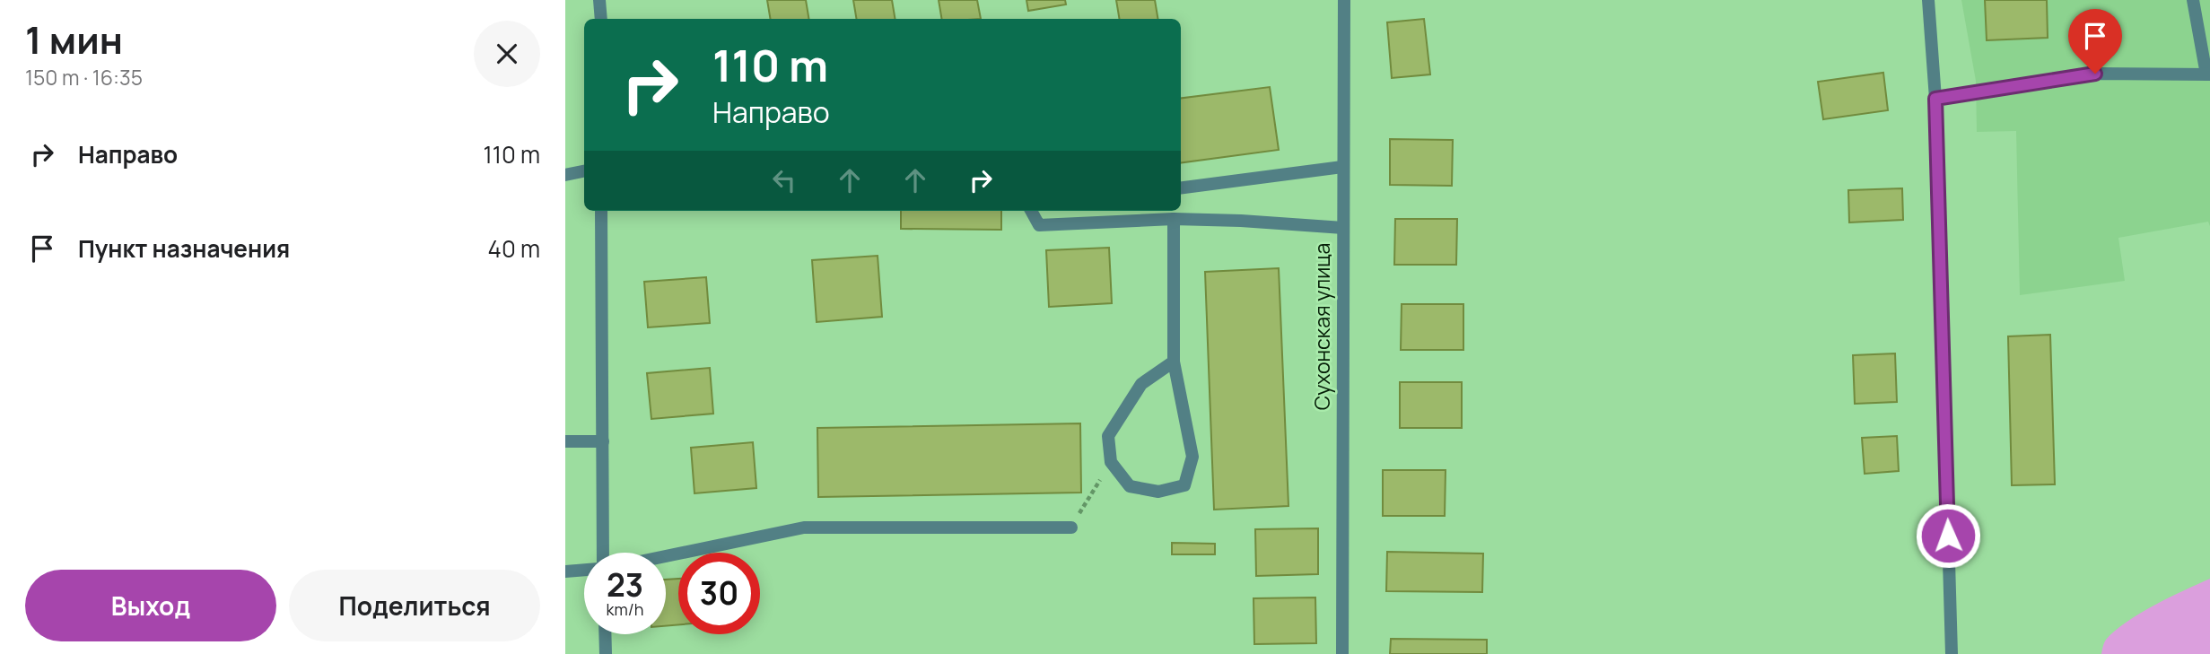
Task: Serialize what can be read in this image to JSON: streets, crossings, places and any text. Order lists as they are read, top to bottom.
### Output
{
  "streets": {
    "street": ["Сухонская улица"]
  },
  "page": {
    "heading": ["1 мин", "150 m · 16:35"],
    "turn": ["110 m", "Направо"],
    "list": [
      {
        "name": "Направо",
        "value": "110 m"
      },
      {
        "name": "Пункт назначения",
        "value": "40 m"
      }
    ],
    "speed": "23 km/h",
    "limit": "30",
    "buttons": ["Выход", "Поделиться"]
  }
}
